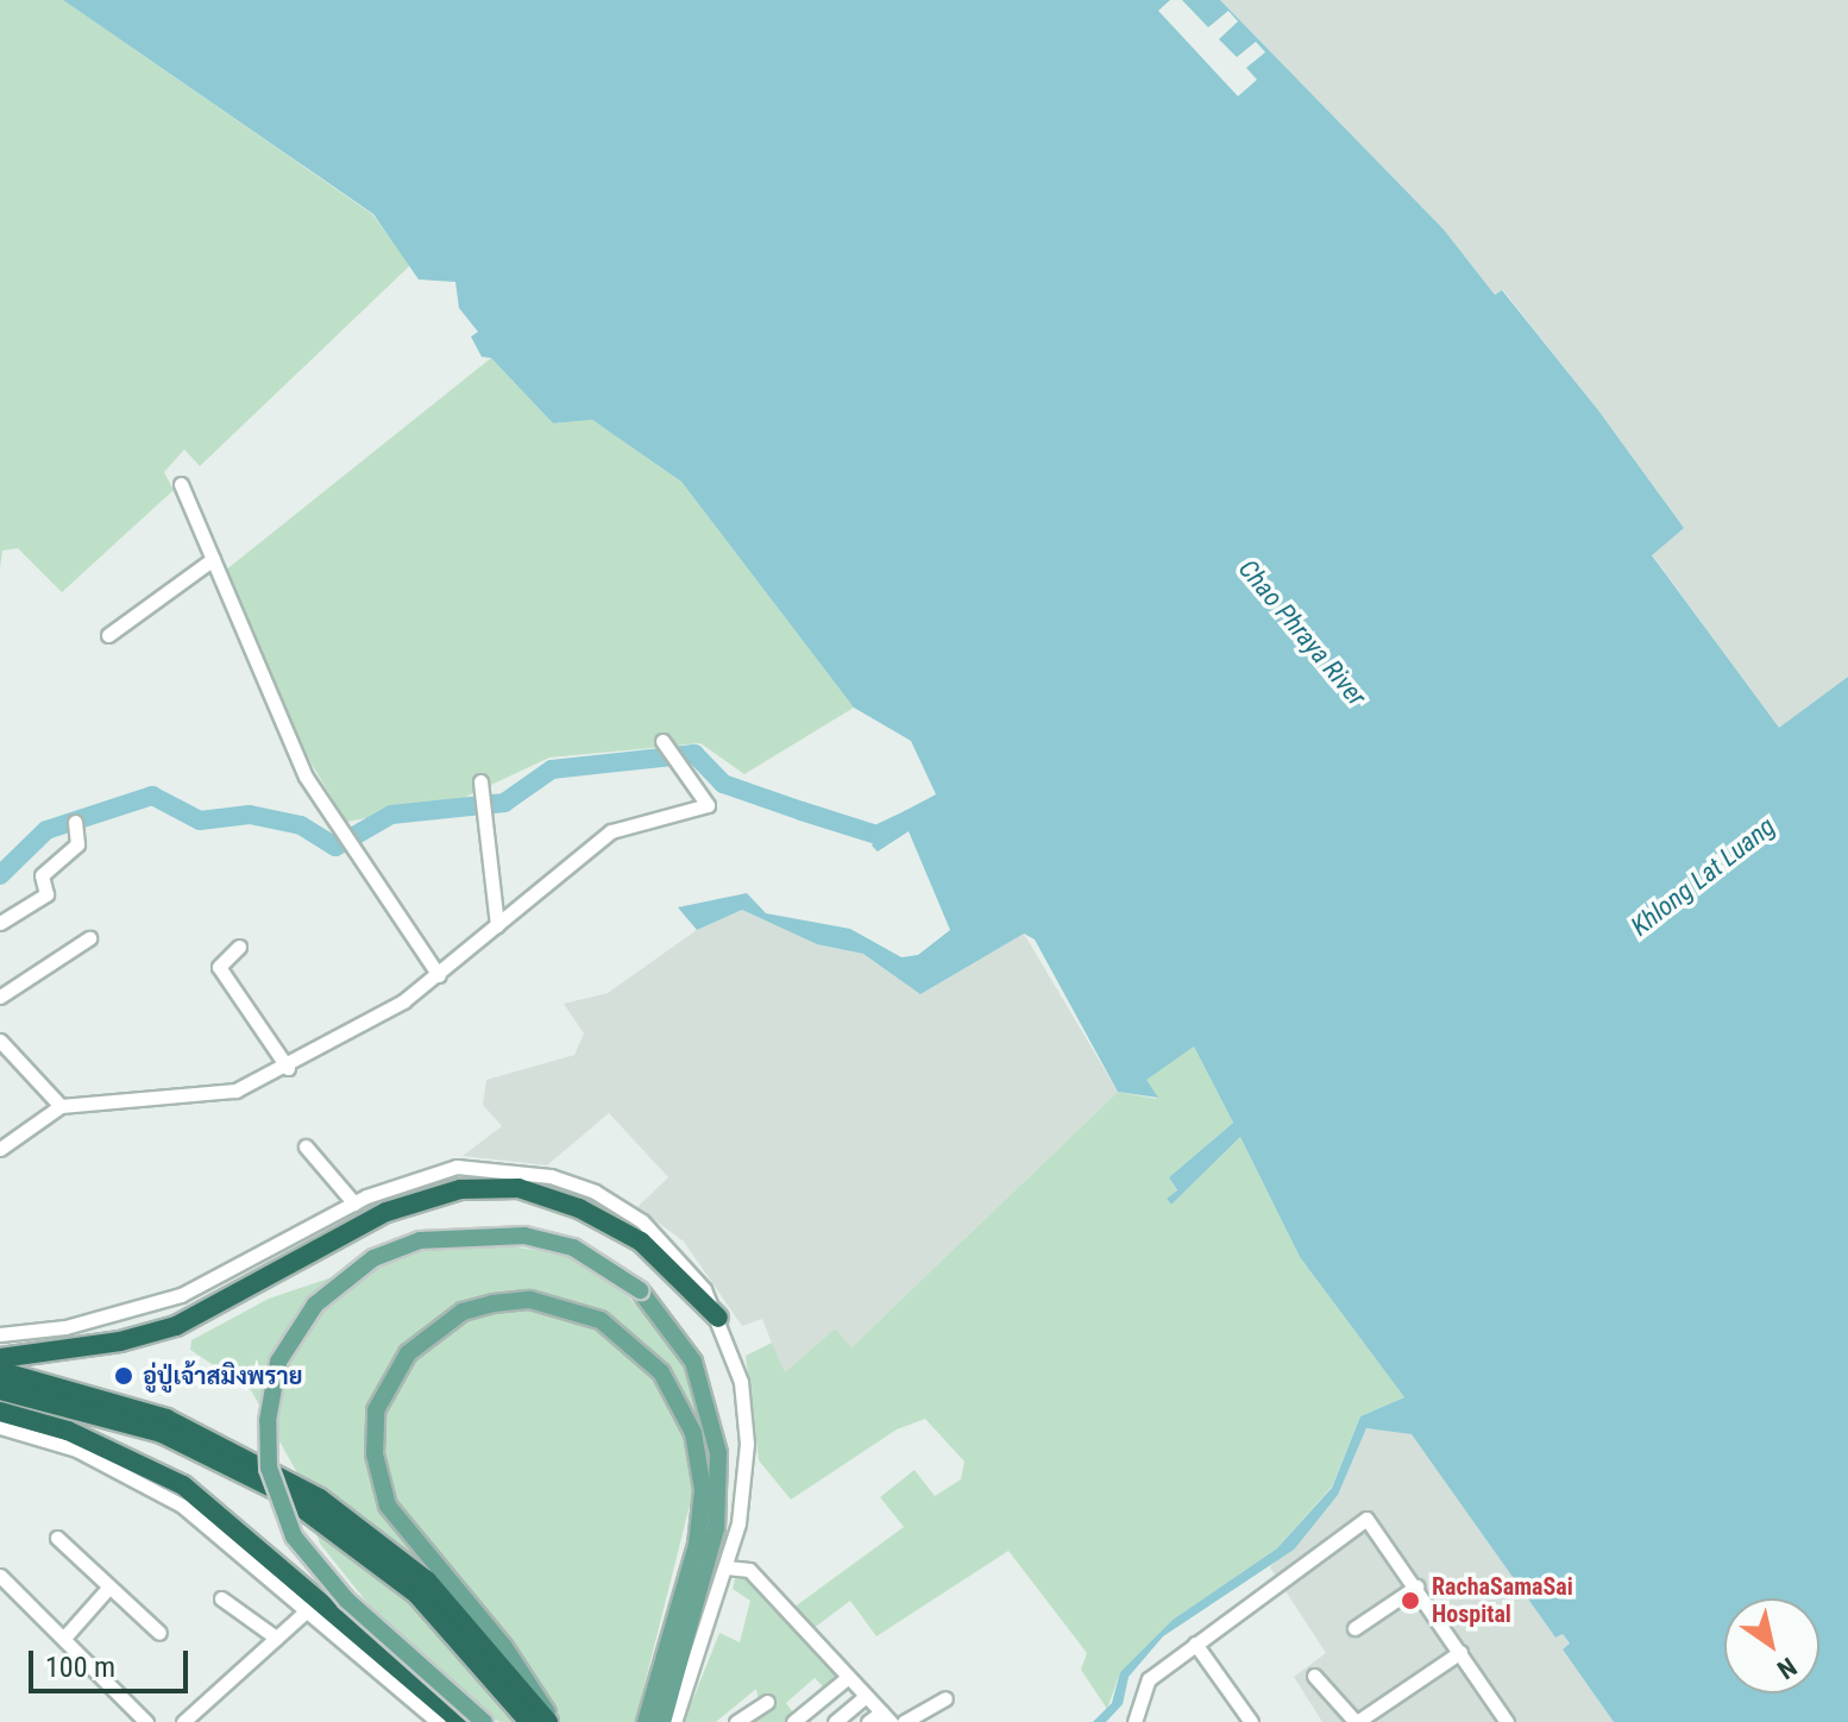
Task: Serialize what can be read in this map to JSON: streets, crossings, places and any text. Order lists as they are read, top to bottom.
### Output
{
  "water": ["Chao Phraya River", "Khlong Lat Luang"],
  "places": ["อู่ปู่เจ้าสมิงพราย", "RachaSamaSai Hospital"],
  "scale_bar": "100 m",
  "north": "bottom right"
}
